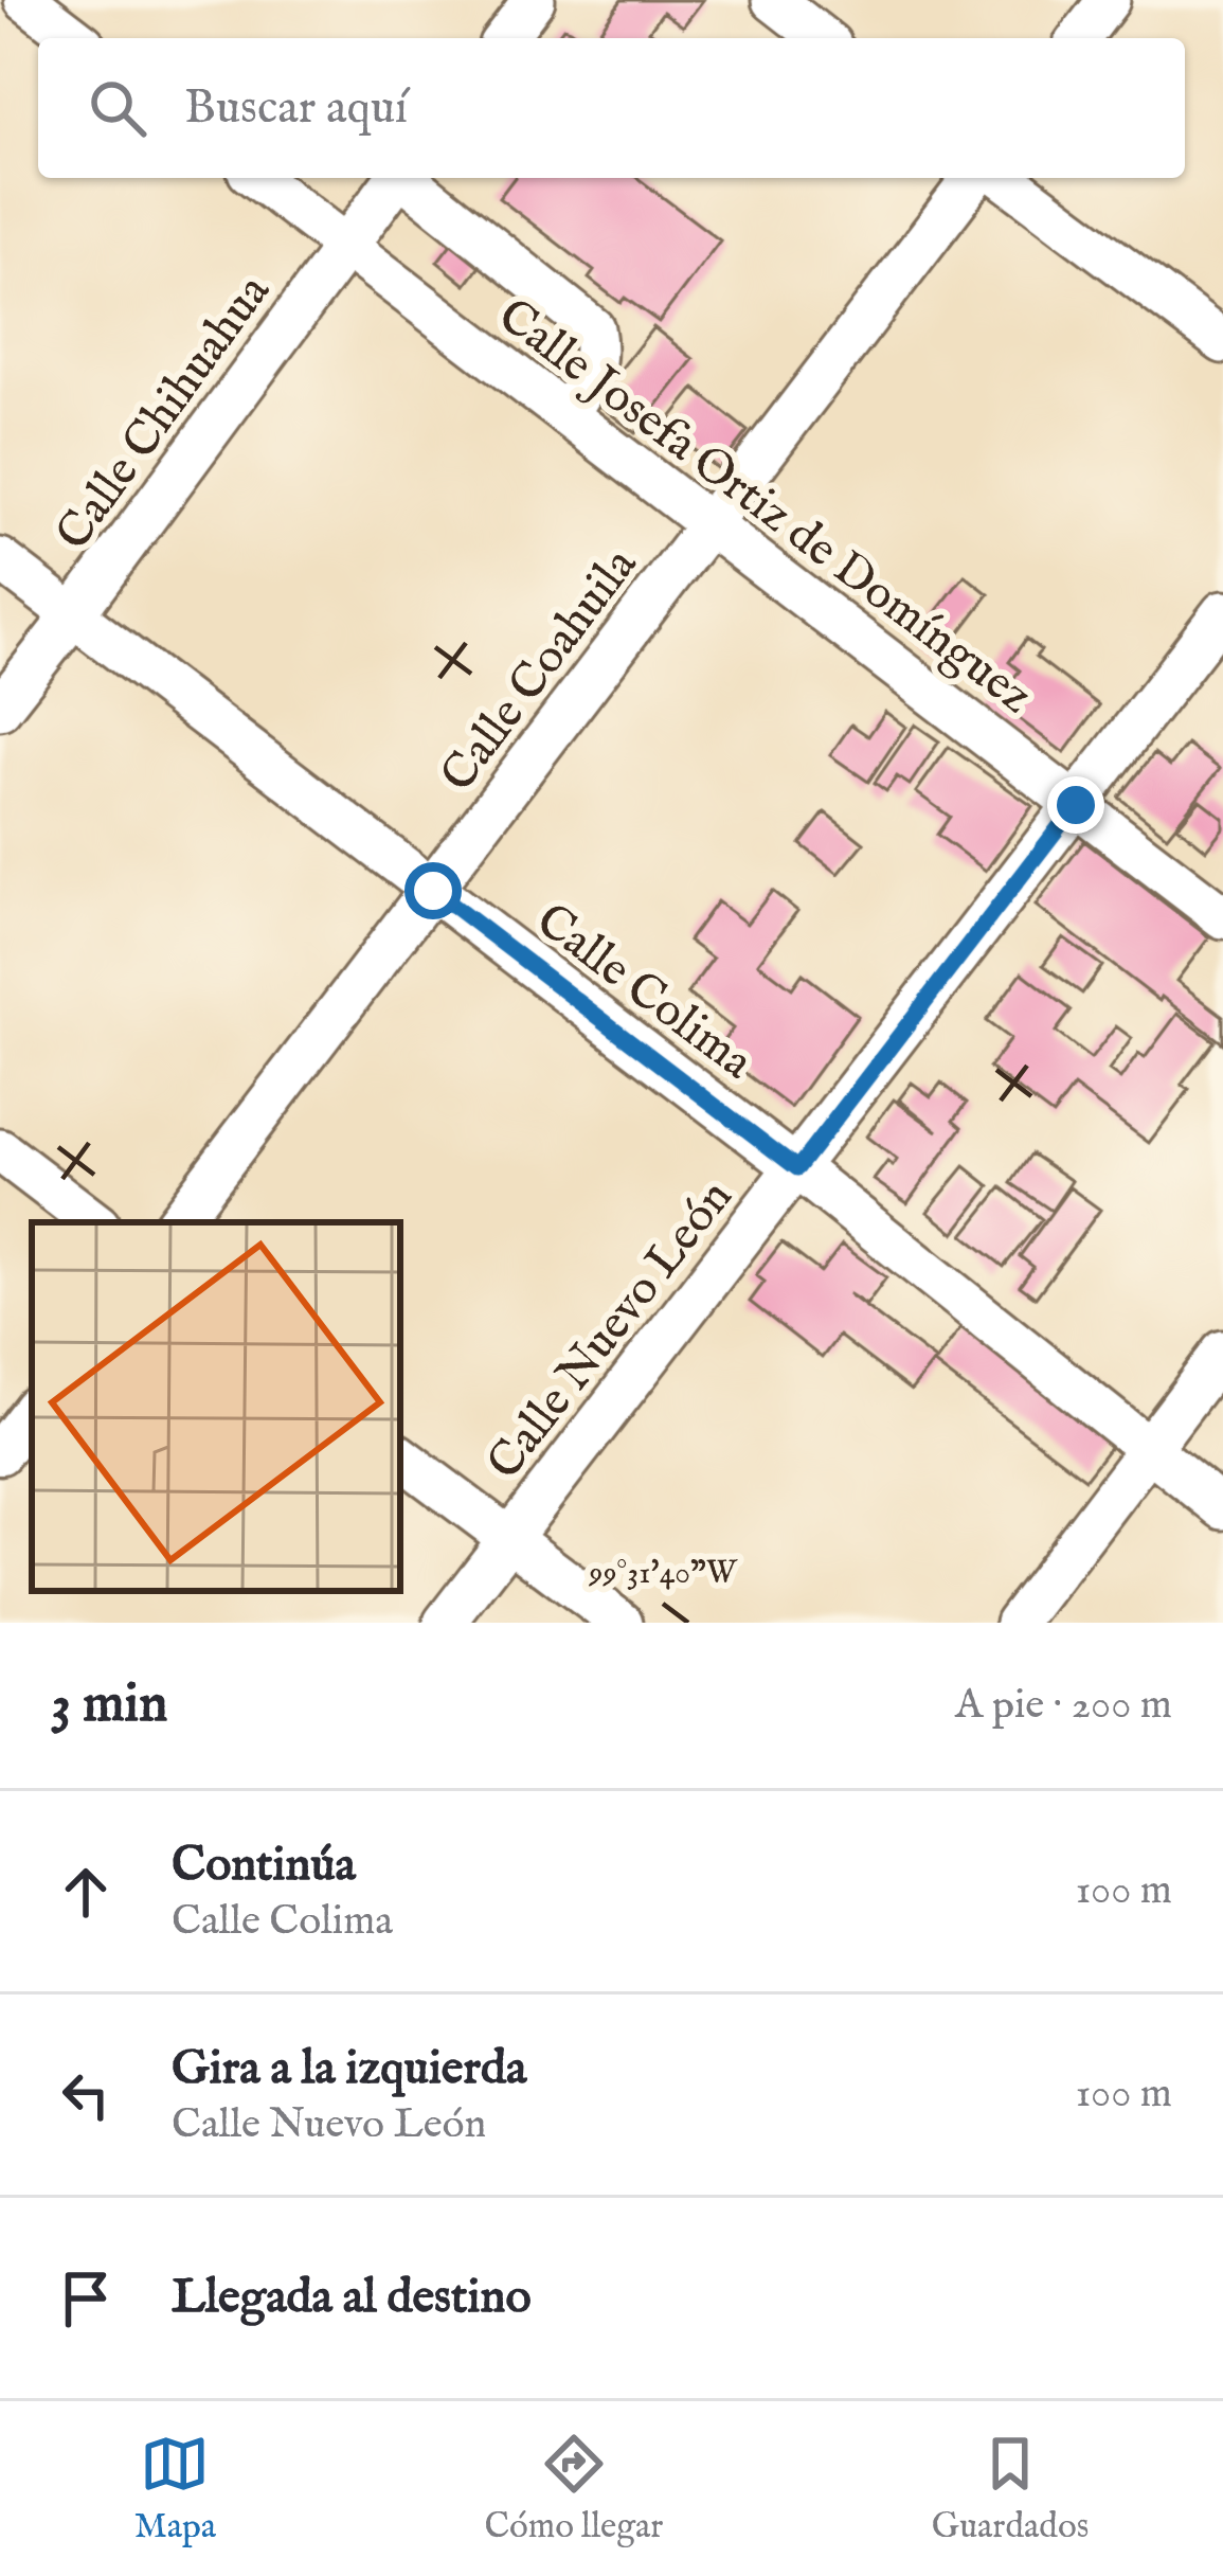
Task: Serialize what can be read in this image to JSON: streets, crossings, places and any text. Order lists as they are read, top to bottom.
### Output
{
  "streets": {
    "street": [
      "Calle Chihuahua",
      "Calle Josefa Ortiz de Domínguez",
      "Calle Coahuila",
      "Calle Colima",
      "Calle Nuevo León"
    ]
  },
  "crossings": [
    ["Calle Chihuahua", "Calle Josefa Ortiz de Domínguez"],
    ["Calle Chihuahua", "Calle Colima"],
    ["Calle Josefa Ortiz de Domínguez", "Calle Coahuila"],
    ["Calle Josefa Ortiz de Domínguez", "Calle Nuevo León"],
    ["Calle Coahuila", "Calle Colima"],
    ["Calle Colima", "Calle Nuevo León"]
  ],
  "page": {
    "search": "Buscar aquí",
    "heading": ["3 min", "A pie · 200 m"],
    "list": [
      ["Continúa", "Calle Colima", "100 m"],
      ["Gira a la izquierda", "Calle Nuevo León", "100 m"],
      "Llegada al destino"
    ],
    "nav": ["Mapa", "Cómo llegar", "Guardados"]
  },
  "coordinates": ["99°31'40\"W"]
}
